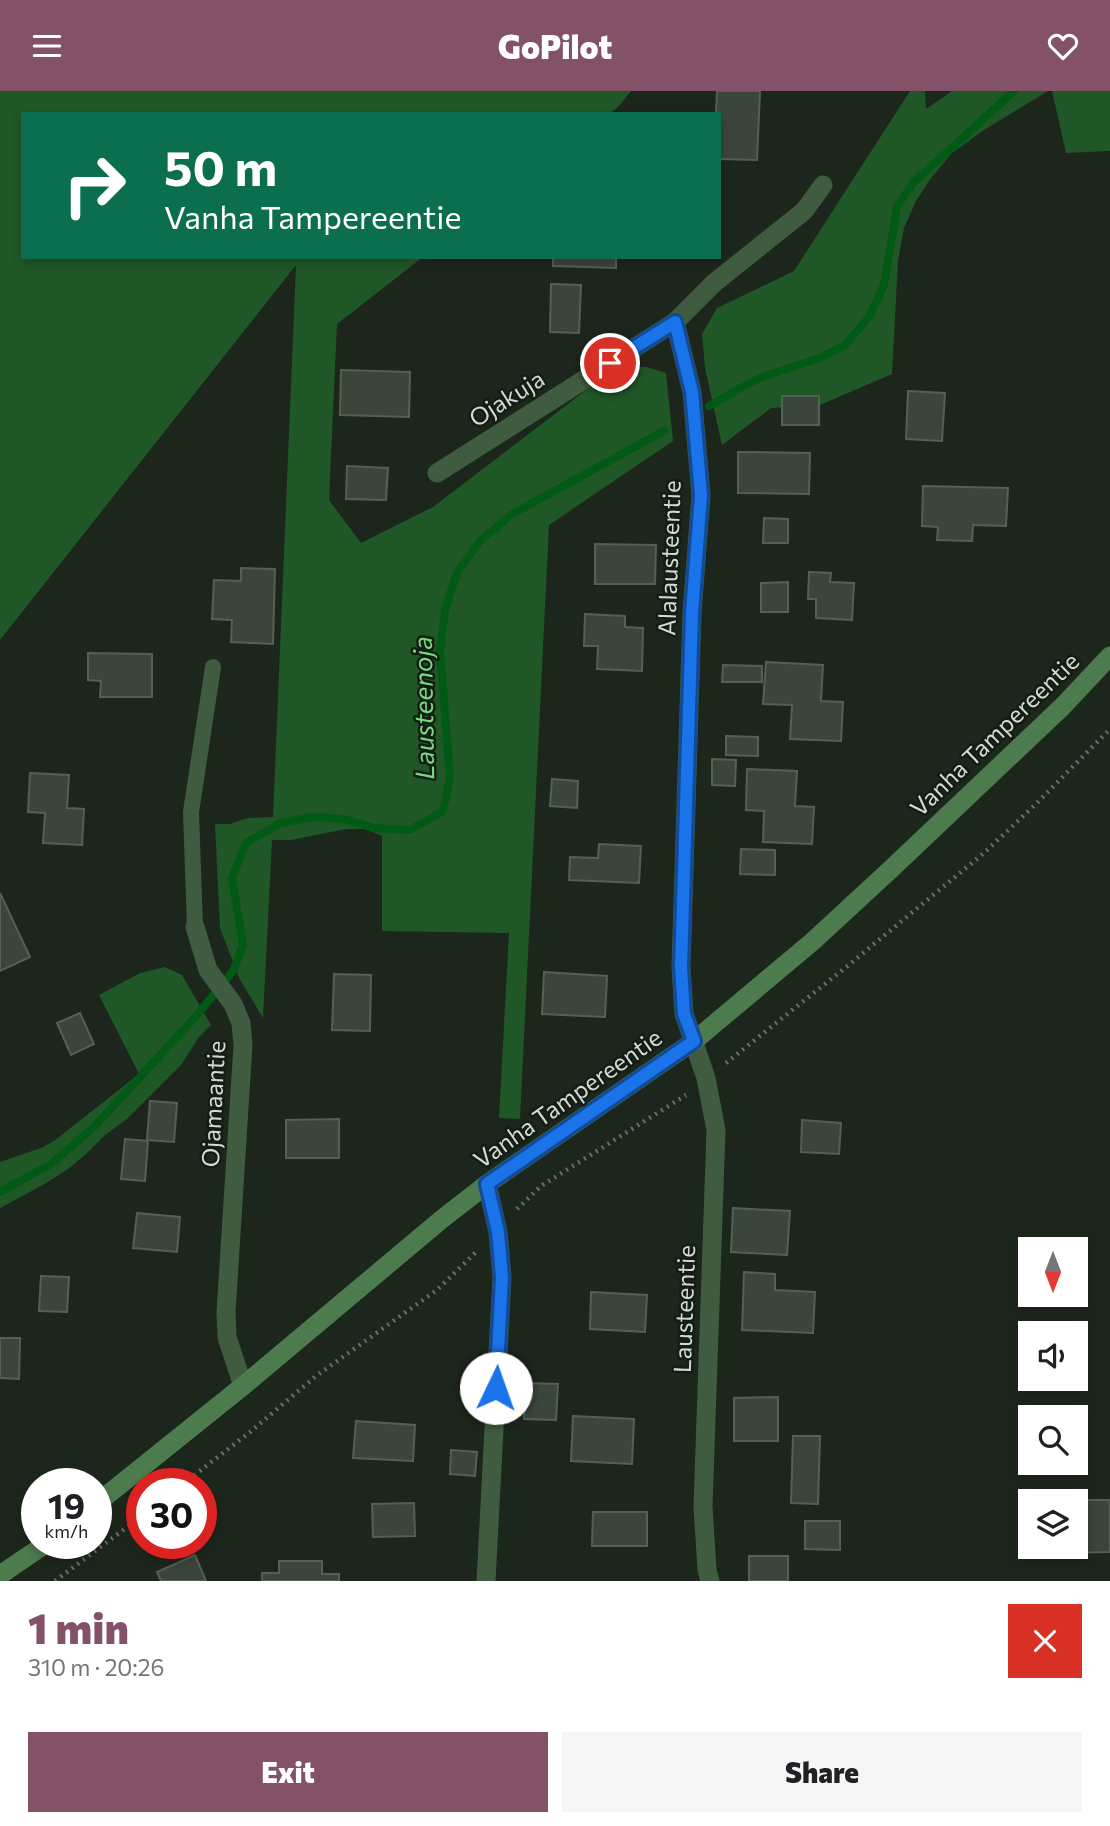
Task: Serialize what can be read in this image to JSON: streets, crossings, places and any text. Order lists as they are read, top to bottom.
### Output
{
  "streets": {
    "main road": ["Vanha Tampereentie"],
    "street": [
      "Ojakuja",
      "Alalausteentie",
      "Ojamaantie",
      "Lausteentie"
    ]
  },
  "crossings": [
    ["Ojakuja", "Alalausteentie"],
    ["Alalausteentie", "Vanha Tampereentie"],
    ["Alalausteentie", "Lausteentie"],
    ["Vanha Tampereentie", "Ojamaantie"],
    ["Vanha Tampereentie", "Lausteentie"]
  ],
  "water": ["Lausteenoja"],
  "north": "bottom",
  "page": {
    "header": "GoPilot",
    "turn": ["50 m", "Vanha Tampereentie"],
    "speed": "19 km/h",
    "limit": "30",
    "heading": ["1 min", "310 m · 20:26"],
    "buttons": ["Exit", "Share"]
  }
}
